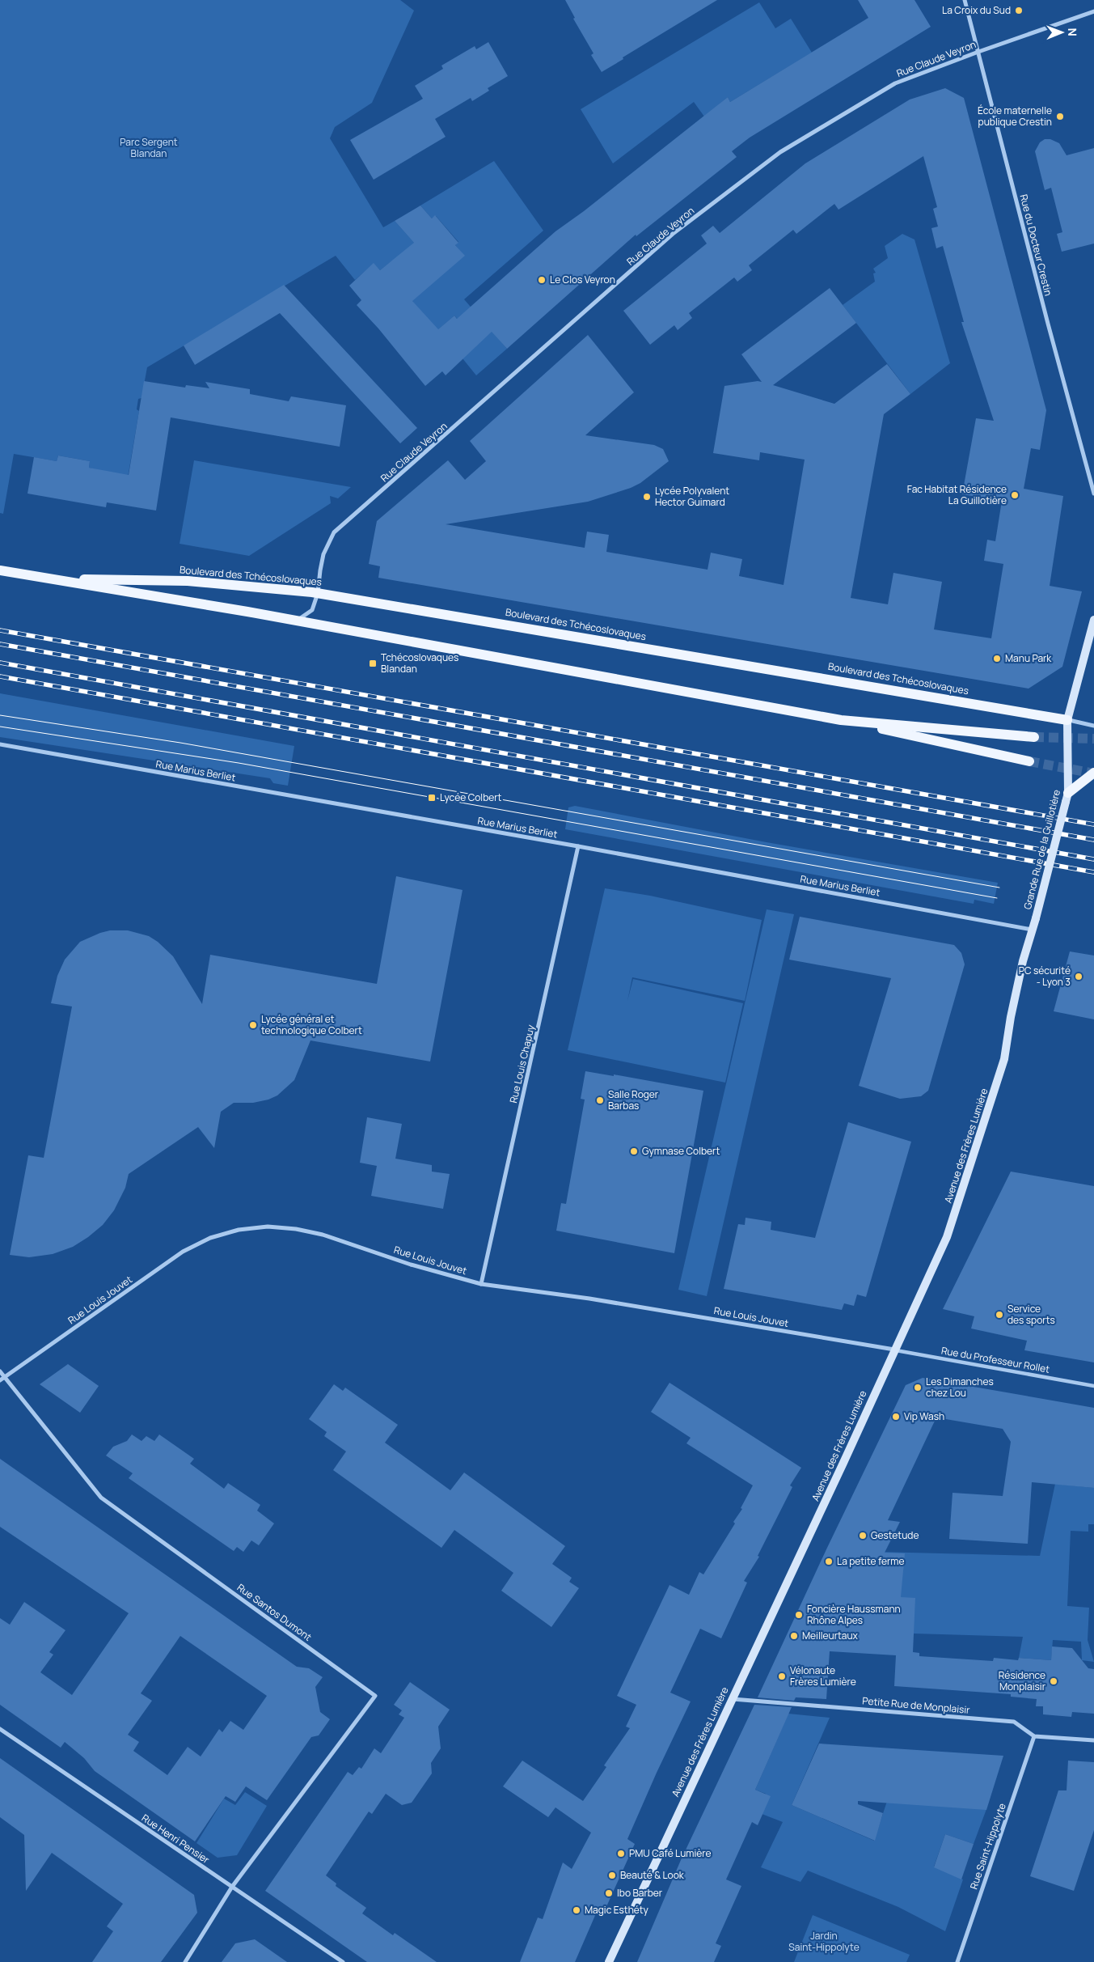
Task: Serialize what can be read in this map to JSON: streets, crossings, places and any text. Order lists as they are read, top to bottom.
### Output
{
  "streets": {
    "main road": ["Boulevard des Tchécoslovaques", "Grande Rue de la Guillotière", "Avenue des Frères Lumière"],
    "street": [
      "Rue Claude Veyron",
      "Rue du Docteur Crestin",
      "Rue Marius Berliet",
      "Rue Louis Chapuy",
      "Rue Louis Jouvet",
      "Rue du Professeur Rollet",
      "Rue Santos Dumont",
      "Petite Rue de Monplaisir",
      "Rue Henri Pensier",
      "Rue Saint-Hippolyte"
    ]
  },
  "crossings": [
    ["Rue Claude Veyron", "Rue du Docteur Crestin"],
    ["Rue Claude Veyron", "Boulevard des Tchécoslovaques"],
    ["Boulevard des Tchécoslovaques", "Grande Rue de la Guillotière"],
    ["Rue Marius Berliet", "Rue Louis Chapuy"],
    ["Rue Marius Berliet", "Avenue des Frères Lumière"],
    ["Grande Rue de la Guillotière", "Avenue des Frères Lumière"],
    ["Rue Louis Chapuy", "Rue Louis Jouvet"],
    ["Avenue des Frères Lumière", "Rue Louis Jouvet"],
    ["Avenue des Frères Lumière", "Rue du Professeur Rollet"],
    ["Avenue des Frères Lumière", "Petite Rue de Monplaisir"],
    ["Rue Louis Jouvet", "Rue du Professeur Rollet"],
    ["Rue Louis Jouvet", "Rue Santos Dumont"],
    ["Rue Santos Dumont", "Rue Henri Pensier"],
    ["Petite Rue de Monplaisir", "Rue Saint-Hippolyte"]
  ],
  "parks": ["Parc Sergent Blandan", "Jardin Saint-Hippolyte"],
  "places": {
    "other": [
      "La Croix du Sud",
      "École maternelle publique Crestin",
      "Le Clos Veyron",
      "Fac Habitat Résidence La Guillotière",
      "Lycée Polyvalent Hector Guimard",
      "Manu Park",
      "PC sécurité - Lyon 3",
      "Lycée général et technologique Colbert",
      "Salle Roger Barbas",
      "Gymnase Colbert",
      "Service des sports",
      "Les Dimanches chez Lou",
      "Vip Wash",
      "Gestetude",
      "La petite ferme",
      "Foncière Haussmann Rhône Alpes",
      "Meilleurtaux",
      "Vélonaute Frères Lumière",
      "Résidence Monplaisir",
      "PMU Café Lumière",
      "Beauté & Look",
      "Ibo Barber",
      "Magic Esthéty"
    ],
    "transit": ["Tchécoslovaques Blandan", "Lycée Colbert"]
  },
  "north": "right"
}
